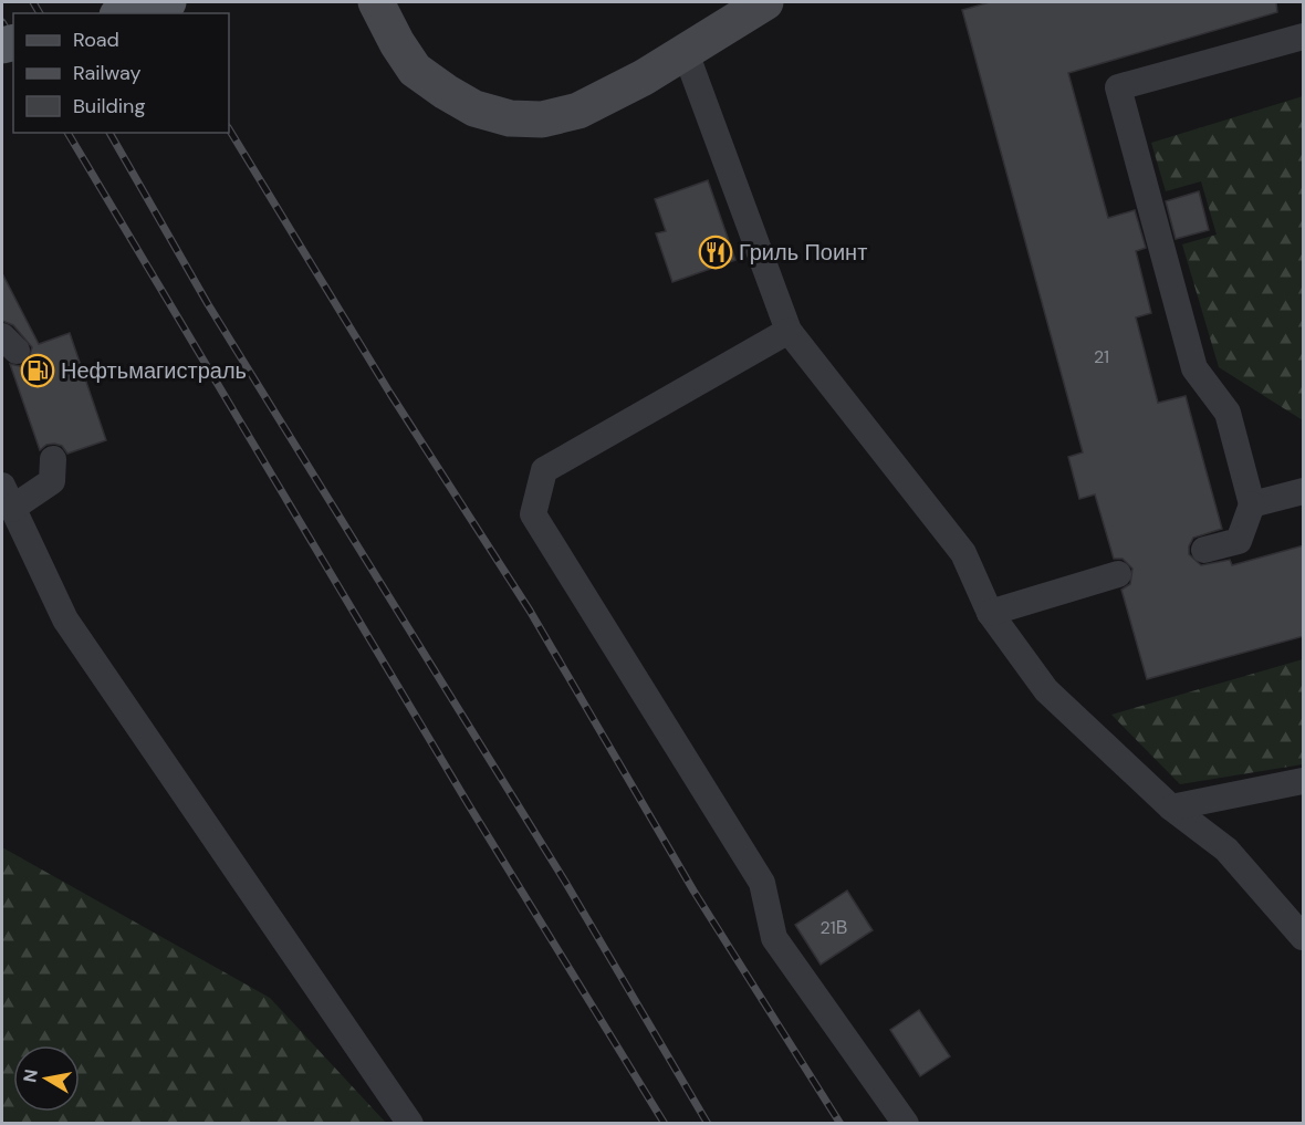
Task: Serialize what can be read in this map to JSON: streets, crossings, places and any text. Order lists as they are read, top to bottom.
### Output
{
  "places": {
    "restaurant": ["Гриль Поинт"],
    "fuel station": ["Нефтьмагистраль"]
  },
  "house_numbers": ["21", "21В"],
  "legend": ["Road", "Railway", "Building"],
  "north": "left"
}
